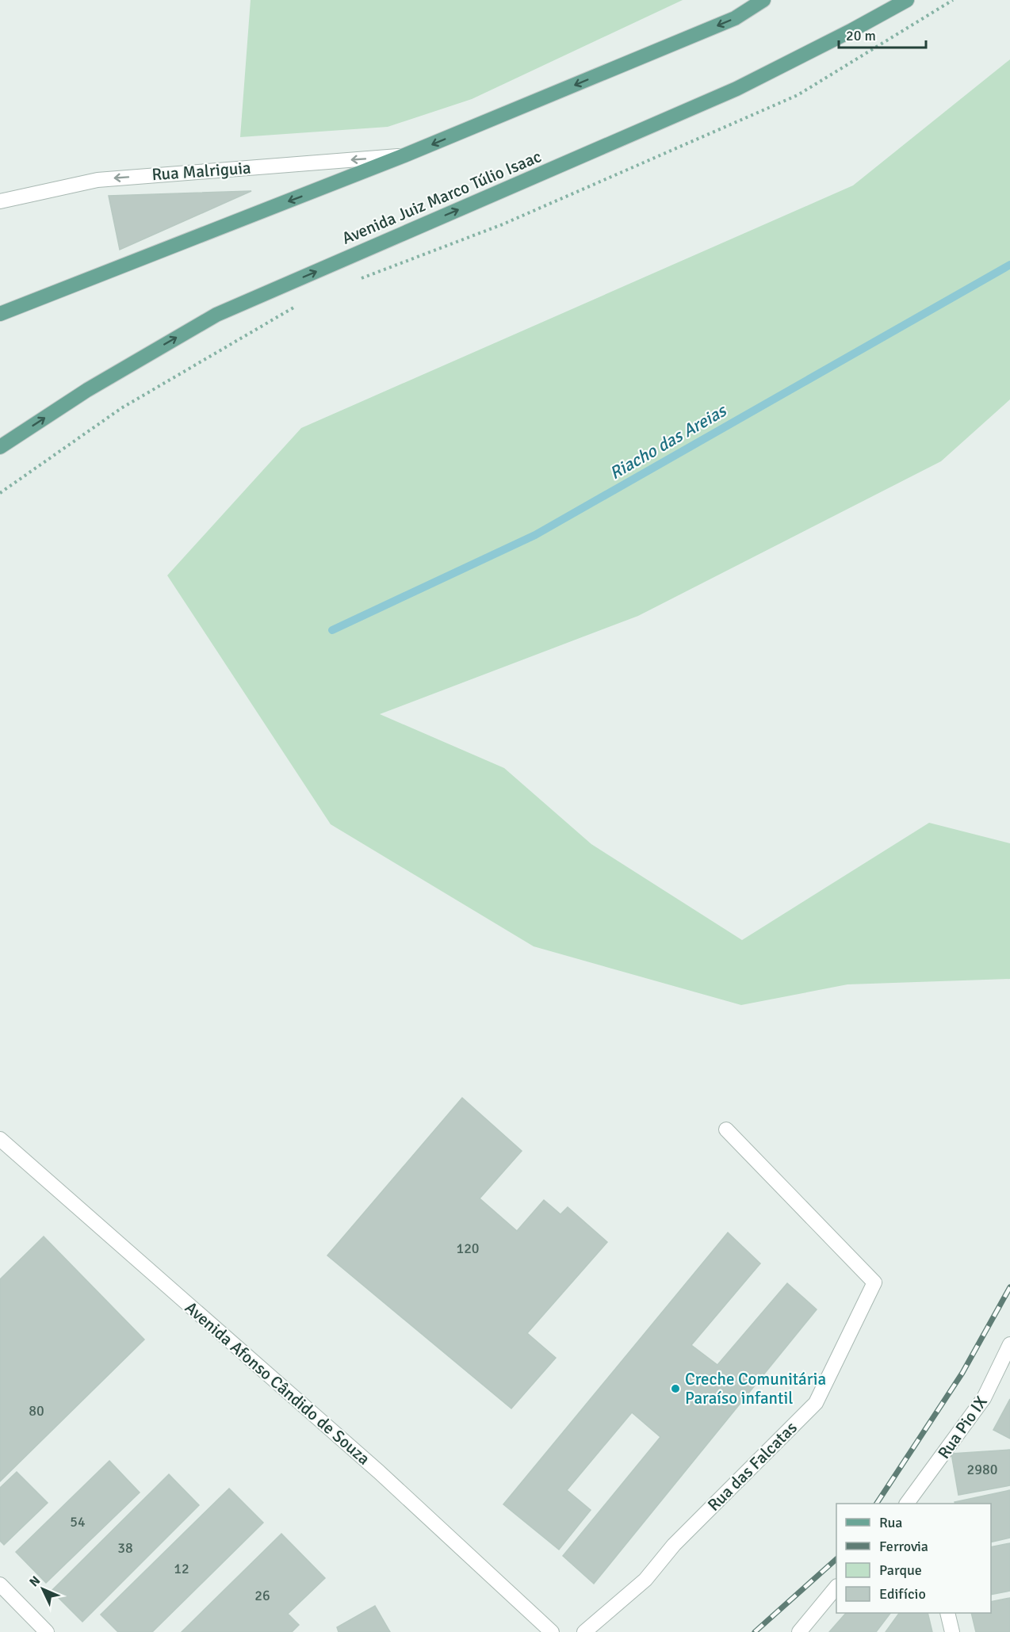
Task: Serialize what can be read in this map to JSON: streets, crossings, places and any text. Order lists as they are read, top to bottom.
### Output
{
  "streets": {
    "main road": ["Avenida Juiz Marco Túlio Isaac"],
    "street": [
      "Rua Malriguia",
      "Avenida Afonso Cândido de Souza",
      "Rua Pio IX",
      "Rua das Falcatas"
    ]
  },
  "one_way": ["Rua Malriguia"],
  "water": ["Riacho das Areias"],
  "places": ["Creche Comunitária Paraíso infantil"],
  "house_numbers": [
    "120",
    "80",
    "2980",
    "54",
    "38",
    "12",
    "26"
  ],
  "legend": [
    "Rua",
    "Ferrovia",
    "Parque",
    "Edifício"
  ],
  "scale_bar": "20 m",
  "north": "top left"
}
